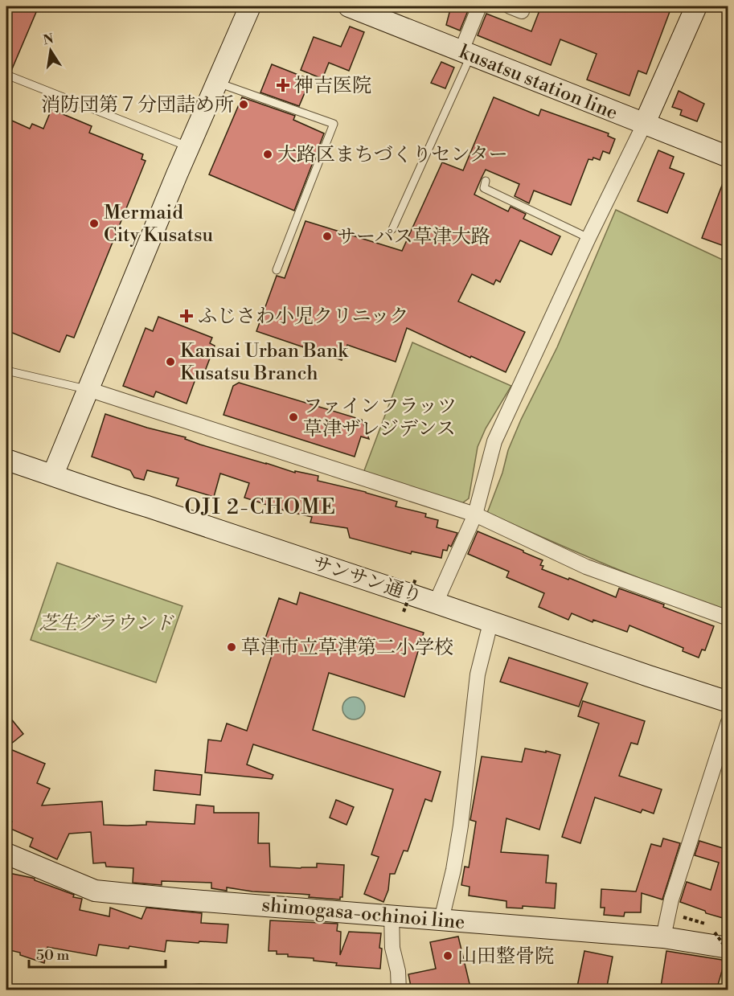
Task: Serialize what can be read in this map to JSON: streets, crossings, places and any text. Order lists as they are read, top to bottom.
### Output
{
  "streets": {
    "street": ["kusatsu station line", "サンサン通り", "shimogasa-ochinoi line"]
  },
  "districts": ["OJI 2-CHOME"],
  "parks": ["芝生グラウンド"],
  "places": {
    "health": ["神吉医院", "ふじさわ小児クリニック"],
    "other": [
      "消防団第７分団詰め所",
      "大路区まちづくりセンター",
      "Mermaid City Kusatsu",
      "サーパス草津大路",
      "Kansai Urban Bank Kusatsu Branch",
      "ファインフラッツ 草津ザレジデンス",
      "草津市立草津第二小学校",
      "山田整骨院"
    ]
  },
  "scale_bar": "50 m",
  "north": "top"
}
